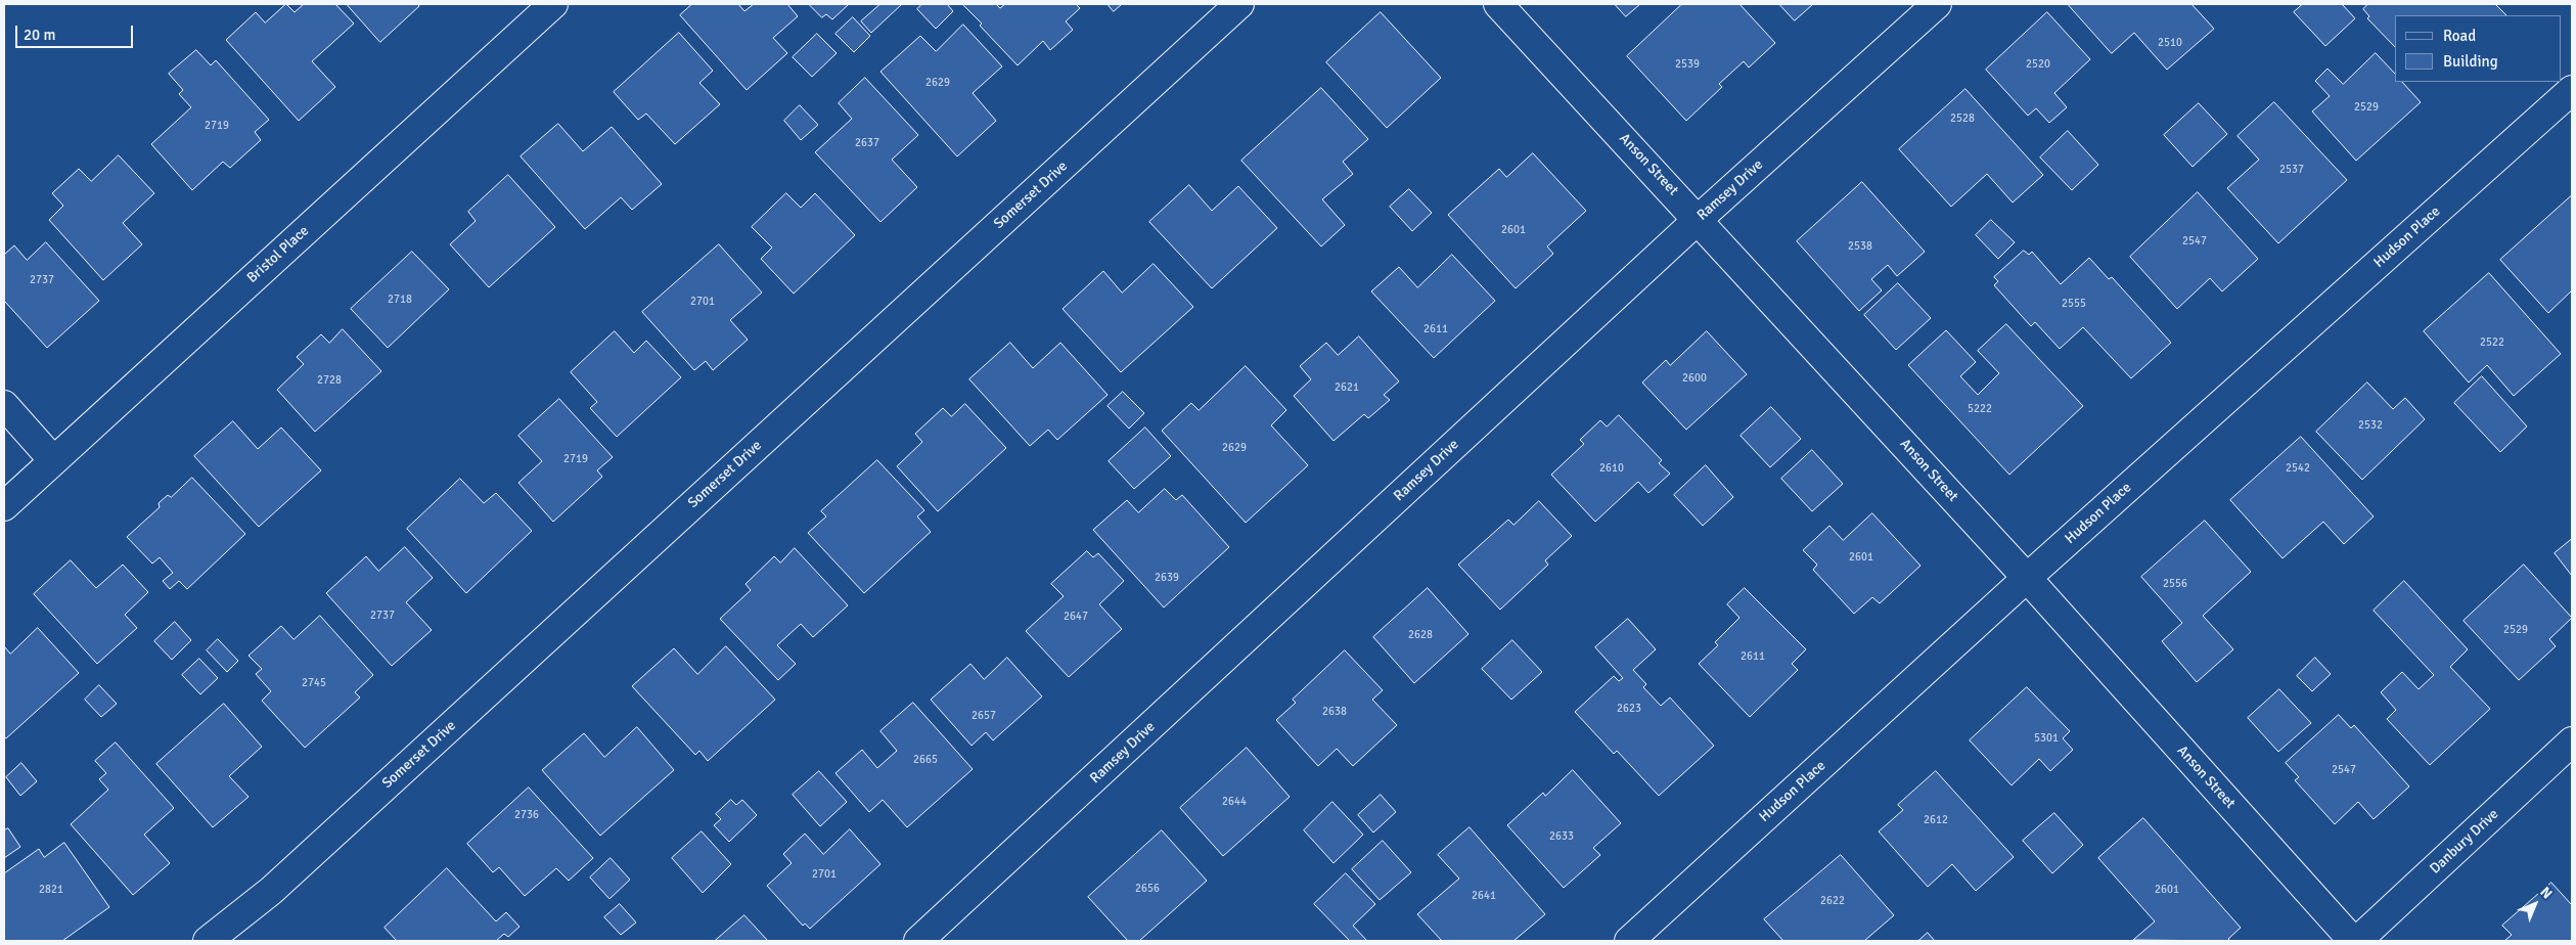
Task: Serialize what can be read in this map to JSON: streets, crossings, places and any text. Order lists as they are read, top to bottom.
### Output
{
  "streets": {
    "street": [
      "Anson Street",
      "Ramsey Drive",
      "Somerset Drive",
      "Hudson Place",
      "Bristol Place",
      "Danbury Drive"
    ]
  },
  "crossings": [
    ["Anson Street", "Ramsey Drive"],
    ["Anson Street", "Hudson Place"],
    ["Anson Street", "Danbury Drive"]
  ],
  "house_numbers": [
    "2510",
    "2539",
    "2520",
    "2629",
    "2529",
    "2528",
    "2719",
    "2637",
    "2537",
    "2601",
    "2547",
    "2538",
    "2737",
    "2718",
    "2701",
    "2555",
    "2611",
    "2522",
    "2600",
    "2728",
    "2621",
    "5222",
    "2532",
    "2629",
    "2719",
    "2610",
    "2542",
    "2601",
    "2639",
    "2556",
    "2737",
    "2647",
    "2529",
    "2628",
    "2611",
    "2745",
    "2623",
    "2638",
    "2657",
    "5301",
    "2665",
    "2547",
    "2644",
    "2736",
    "2612",
    "2633",
    "2701",
    "2656",
    "2821",
    "2601",
    "2641",
    "2622"
  ],
  "legend": ["Road", "Building"],
  "scale_bar": "20 m",
  "north": "top right"
}
